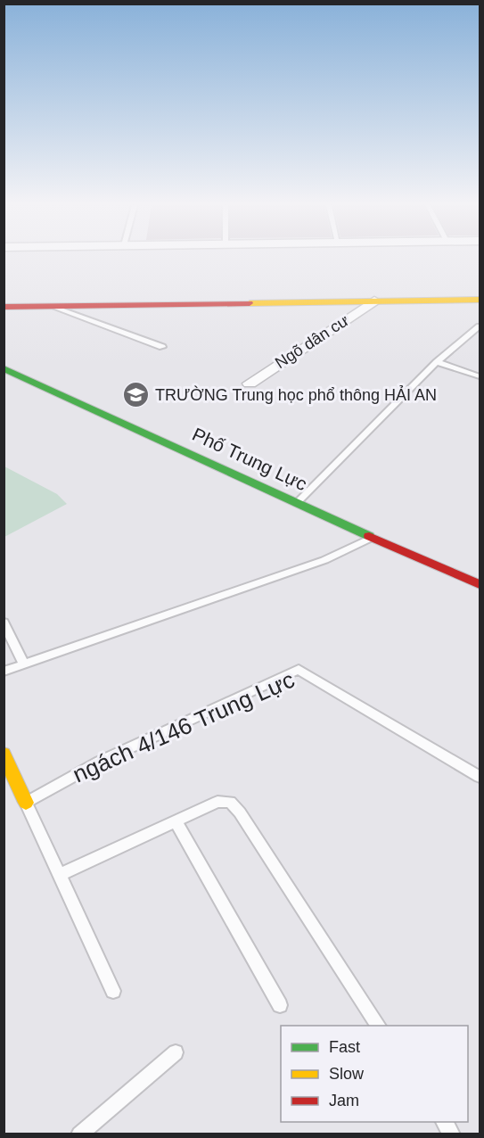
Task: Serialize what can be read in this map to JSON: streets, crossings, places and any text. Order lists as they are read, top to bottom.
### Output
{
  "streets": {
    "street": ["Ngõ dân cư", "Phố Trung Lực"],
    "lane": ["ngách 4/146 Trung Lực"]
  },
  "places": {
    "school or university": ["TRƯỜNG Trung học phổ thông HẢI AN"]
  },
  "legend": ["Fast", "Slow", "Jam"]
}
